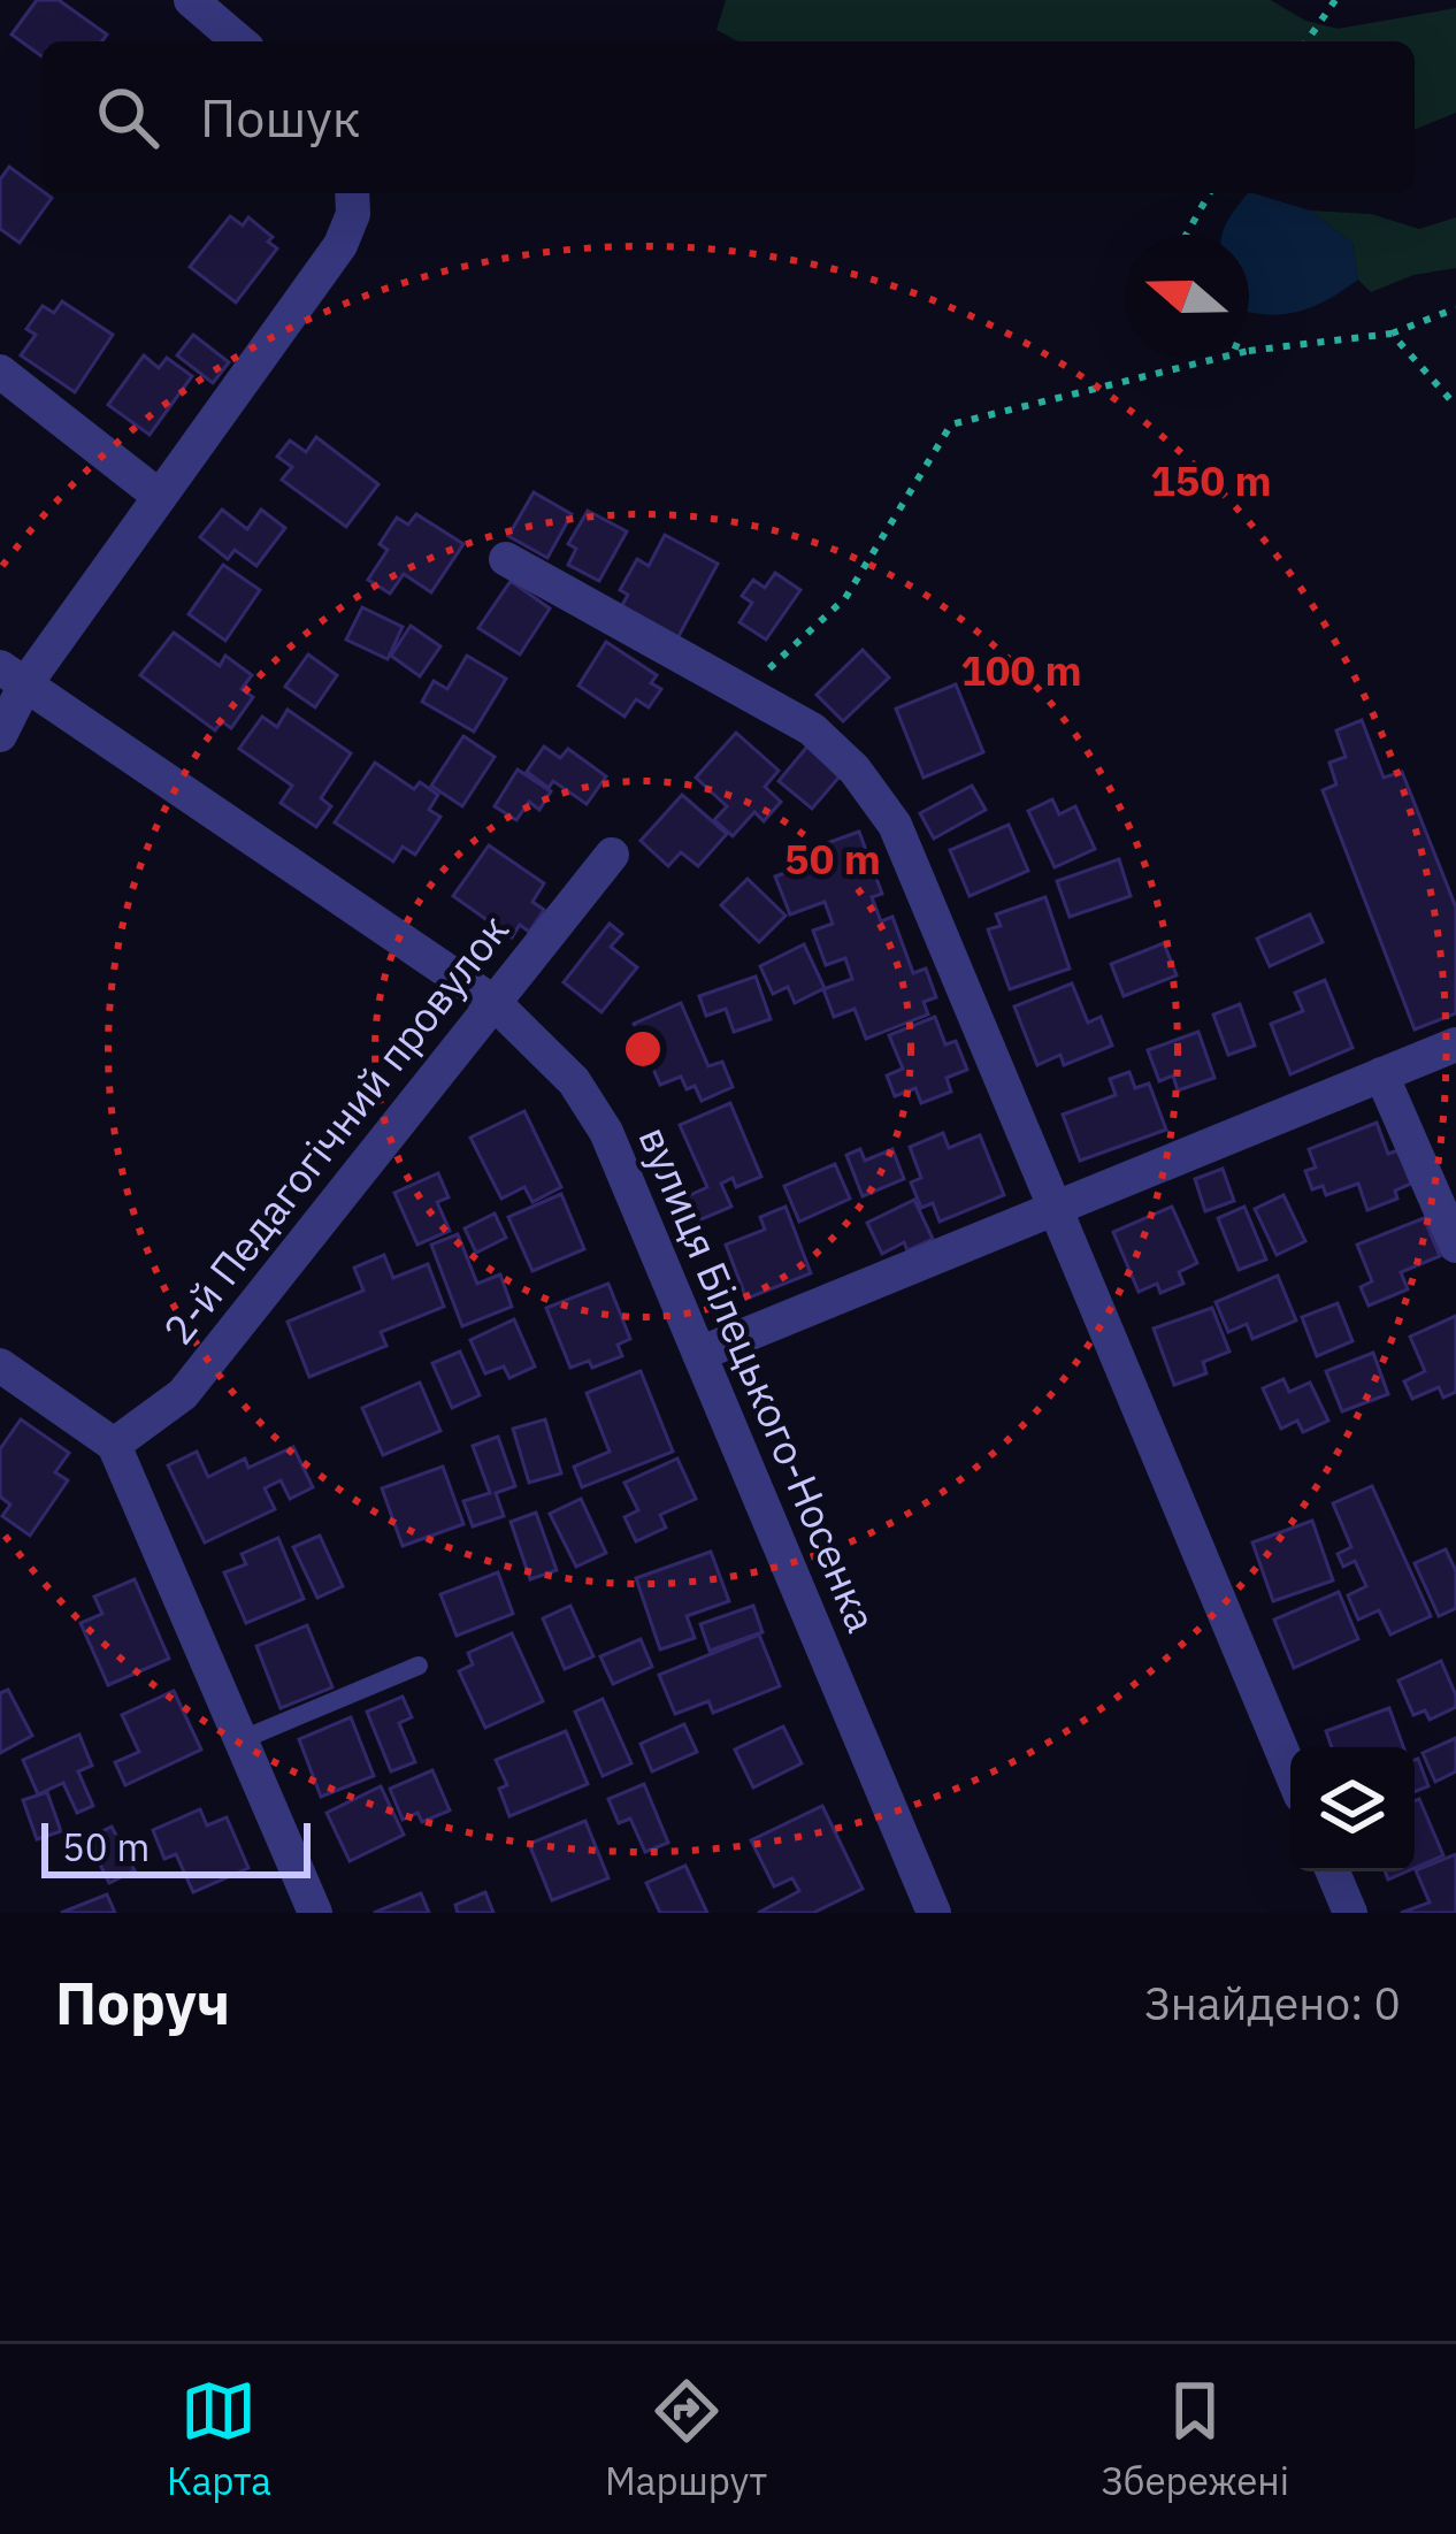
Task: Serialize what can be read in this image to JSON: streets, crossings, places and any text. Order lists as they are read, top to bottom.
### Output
{
  "streets": {
    "street": ["2-й Педагогічний провулок", "вулиця Білецького-Носенка"]
  },
  "crossings": [
    ["2-й Педагогічний провулок", "вулиця Білецького-Носенка"]
  ],
  "scale_bar": "50 m",
  "north": "left",
  "page": {
    "search": "Пошук",
    "scale": "50 m",
    "heading": ["Поруч", "Знайдено: 0"],
    "nav": ["Карта", "Маршрут", "Збережені"]
  },
  "rings": ["150 m", "100 m", "50 m"]
}
